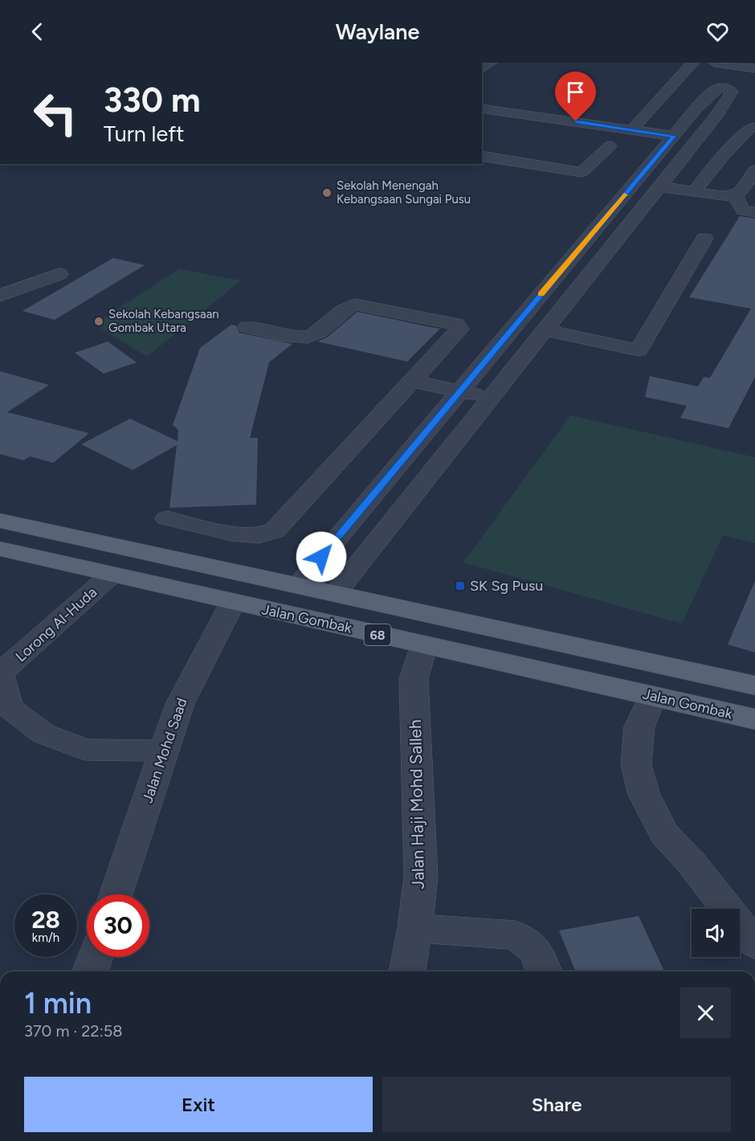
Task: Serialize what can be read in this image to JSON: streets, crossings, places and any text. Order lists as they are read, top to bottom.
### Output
{
  "streets": {
    "main road": ["Jalan Gombak", "68"],
    "street": ["Lorong Al-Huda", "Jalan Mohd Saad", "Jalan Haji Mohd Salleh"]
  },
  "crossings": [
    ["Jalan Gombak", "Lorong Al-Huda"],
    ["Jalan Gombak", "Jalan Mohd Saad"],
    ["Jalan Gombak", "Jalan Haji Mohd Salleh"]
  ],
  "places": {
    "other": ["Sekolah Menengah Kebangsaan Sungai Pusu", "Sekolah Kebangsaan Gombak Utara"],
    "transit": ["SK Sg Pusu"]
  },
  "page": {
    "header": "Waylane",
    "turn": ["330 m", "Turn left"],
    "speed": "28 km/h",
    "limit": "30",
    "heading": ["1 min", "370 m · 22:58"],
    "buttons": ["Exit", "Share"]
  }
}
